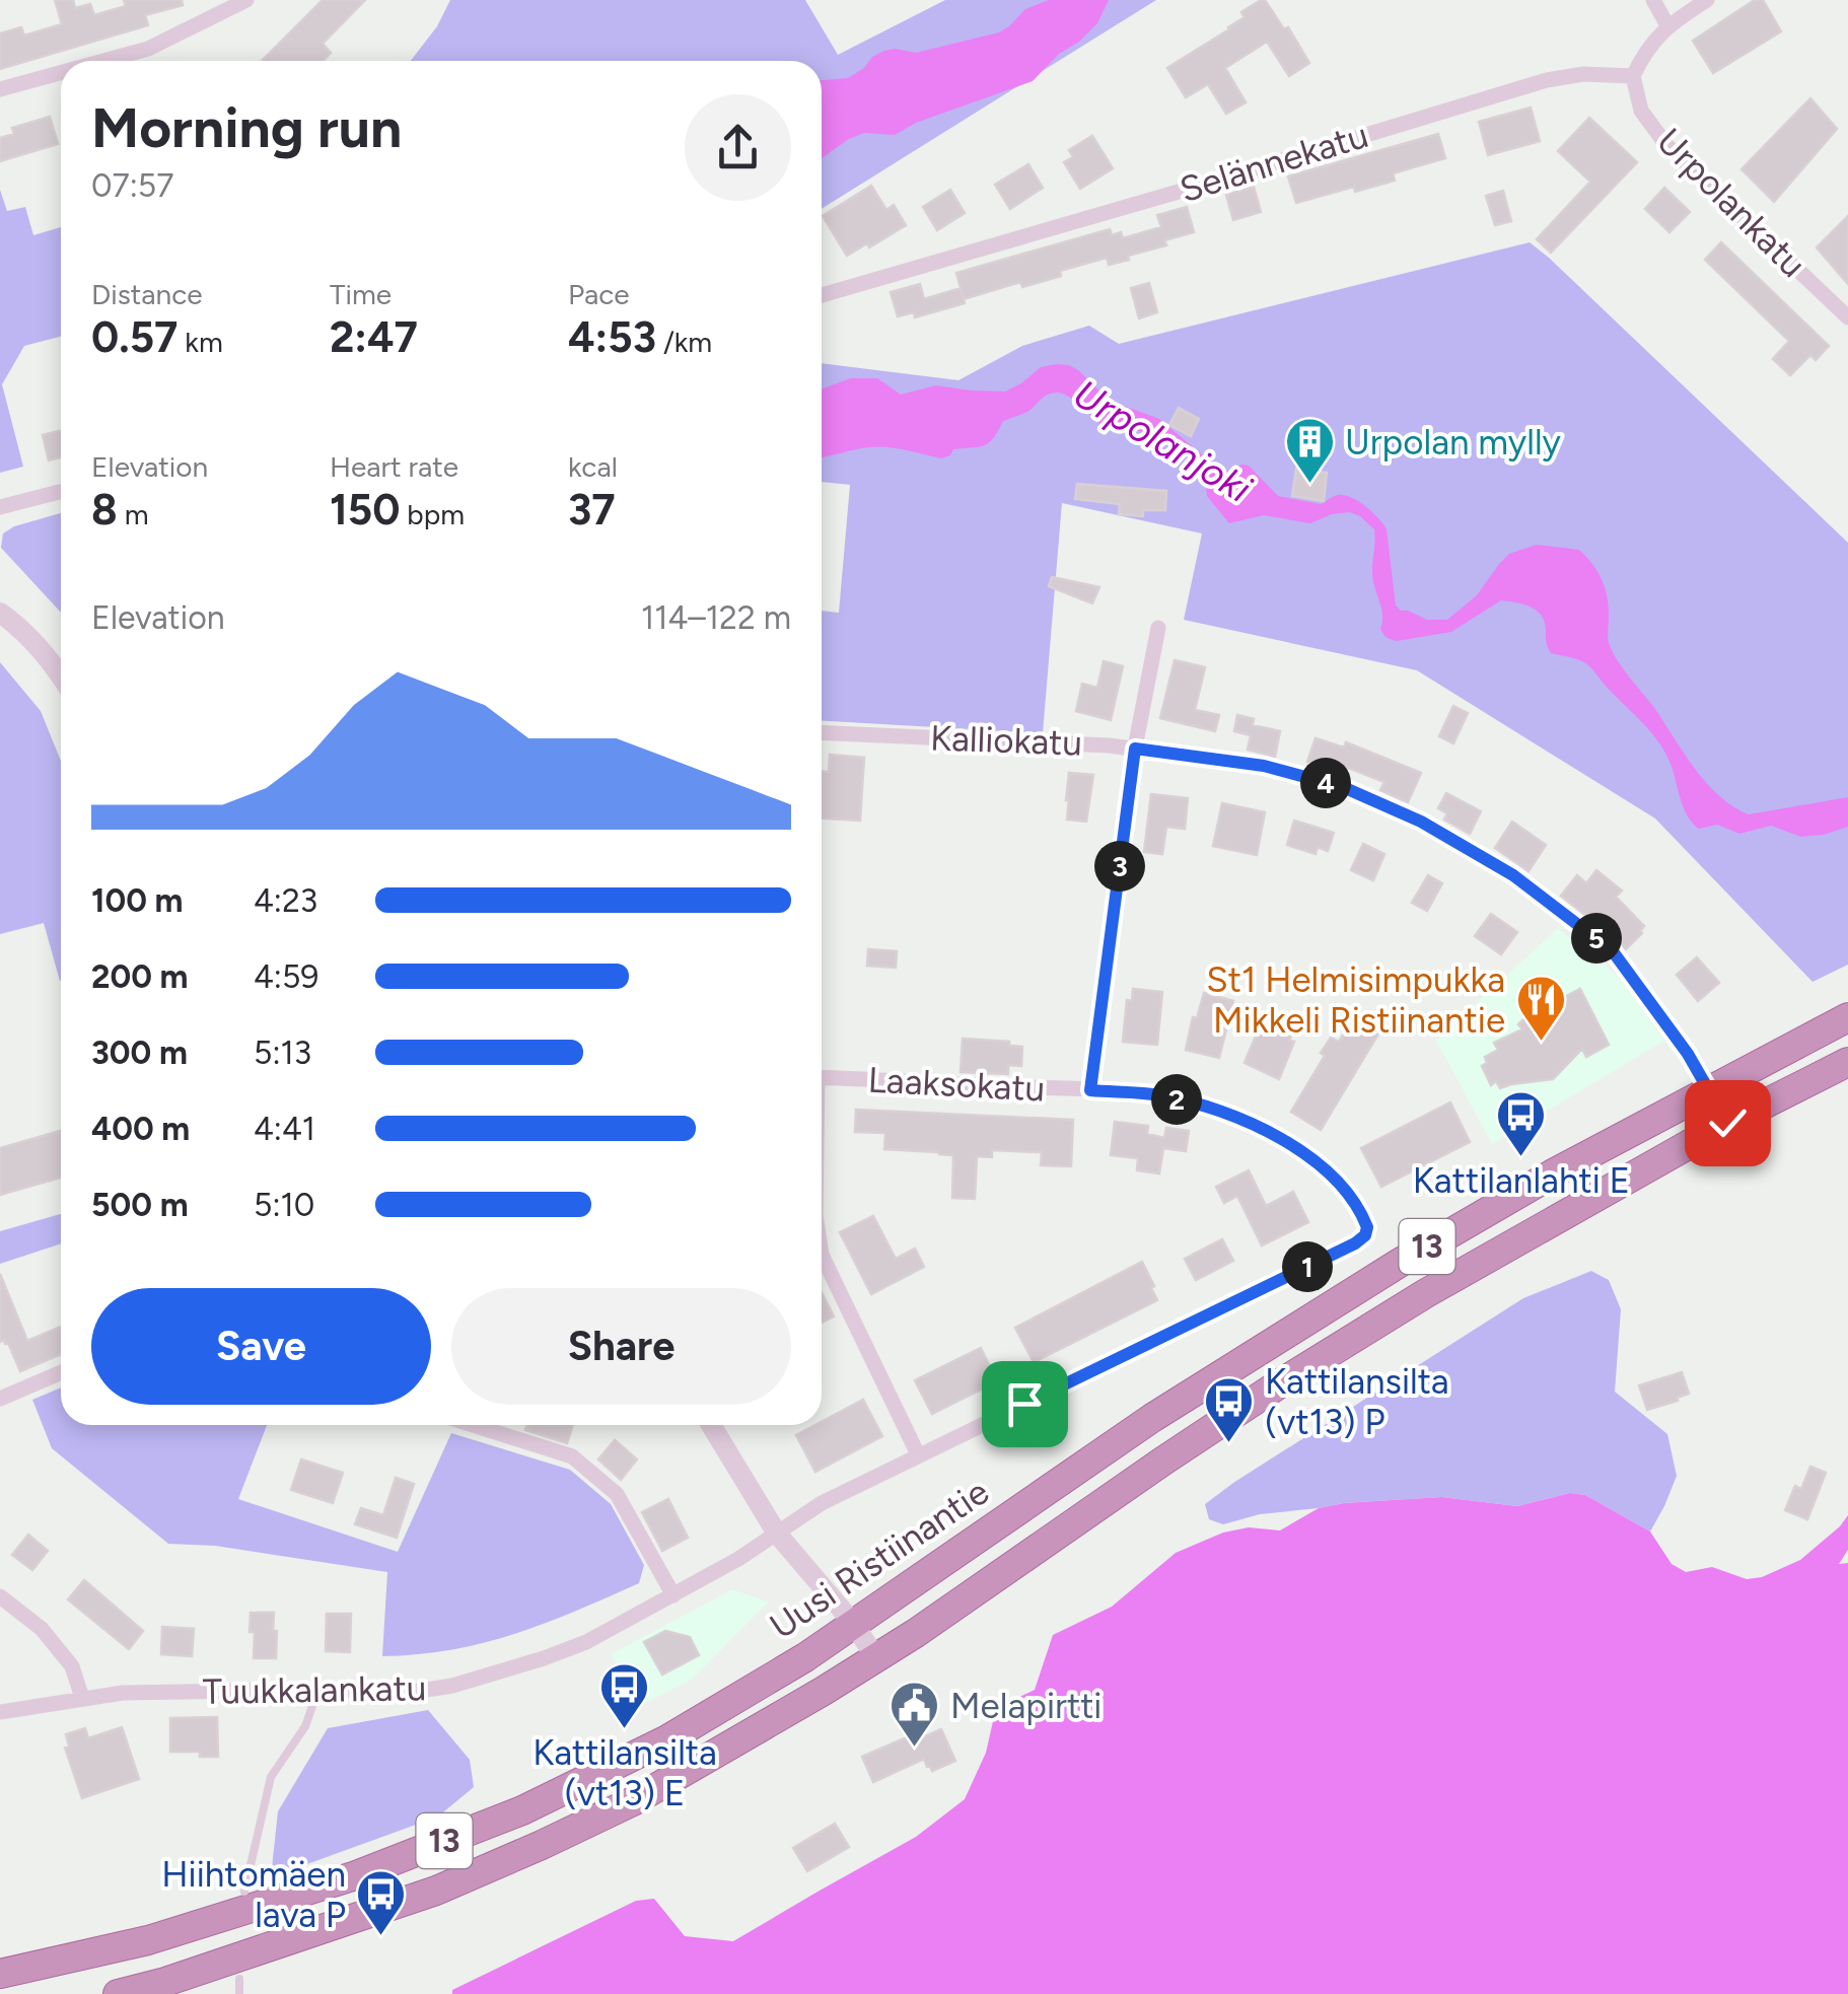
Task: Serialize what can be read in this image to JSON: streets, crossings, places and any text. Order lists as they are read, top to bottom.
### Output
{
  "streets": {
    "highway": ["13", "Uusi Ristiinantie"],
    "street": [
      "Selännekatu",
      "Urpolankatu",
      "Kalliokatu",
      "Laaksokatu",
      "Tuukkalankatu"
    ]
  },
  "crossings": [
    ["Selännekatu", "Urpolankatu"],
    ["Kalliokatu", "13"],
    ["Kalliokatu", "Uusi Ristiinantie"],
    ["Laaksokatu", "Tuukkalankatu"]
  ],
  "water": ["Urpolanjoki"],
  "places": {
    "building": ["Urpolan mylly"],
    "restaurant": ["St1 Helmisimpukka Mikkeli Ristiinantie"],
    "bus stop": [
      "Kattilanlahti E",
      "Kattilansilta (vt13) P",
      "Kattilansilta (vt13) E",
      "Hiihtomäen lava P"
    ],
    "public building": ["Melapirtti"]
  },
  "page": {
    "heading": ["Morning run", "07:57"],
    "stats": [
      ["Distance", "0.57 km"],
      ["Time", "2:47"],
      ["Pace", "4:53 /km"],
      ["Elevation", "8 m"],
      ["Heart rate", "150 bpm"],
      ["kcal", "37"]
    ],
    "chart": ["Elevation", "114–122 m"],
    "pins": [
      "4",
      "3",
      "5",
      "2",
      "1"
    ],
    "list": [
      {
        "name": "100 m",
        "note": "4:23"
      },
      {
        "name": "200 m",
        "note": "4:59"
      },
      {
        "name": "300 m",
        "note": "5:13"
      },
      {
        "name": "400 m",
        "note": "4:41"
      },
      {
        "name": "500 m",
        "note": "5:10"
      }
    ],
    "buttons": ["Save", "Share"]
  }
}
